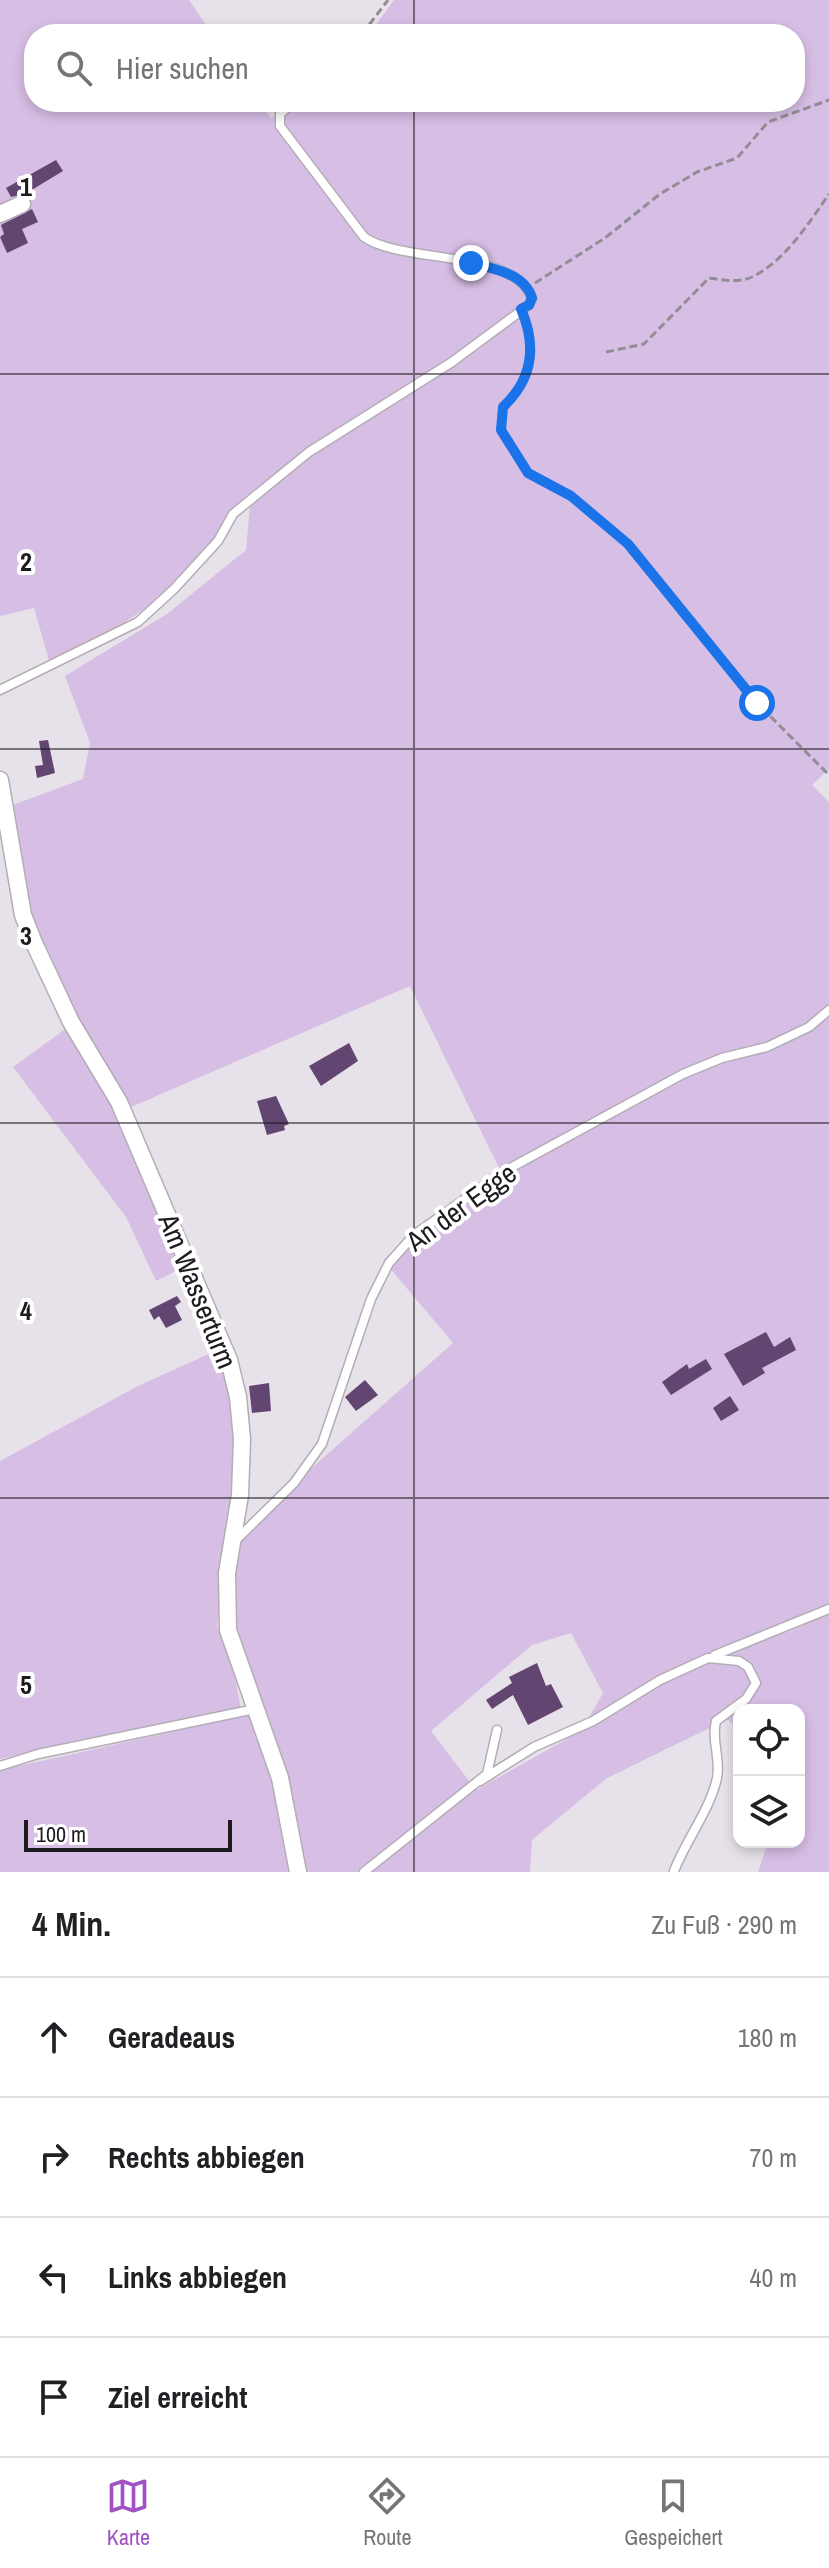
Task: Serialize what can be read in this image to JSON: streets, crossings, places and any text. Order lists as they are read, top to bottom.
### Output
{
  "streets": {
    "street": ["Am Wasserturm"],
    "lane": ["An der Egge"]
  },
  "crossings": [
    ["An der Egge", "Am Wasserturm"]
  ],
  "scale_bar": "100 m",
  "page": {
    "search": "Hier suchen",
    "scale": "100 m",
    "heading": ["4 Min.", "Zu Fuß · 290 m"],
    "list": [
      ["Geradeaus", "180 m"],
      ["Rechts abbiegen", "70 m"],
      ["Links abbiegen", "40 m"],
      "Ziel erreicht"
    ],
    "nav": ["Karte", "Route", "Gespeichert"]
  },
  "grid": {
    "rows": [
      "1",
      "2",
      "3",
      "4",
      "5"
    ]
  }
}
